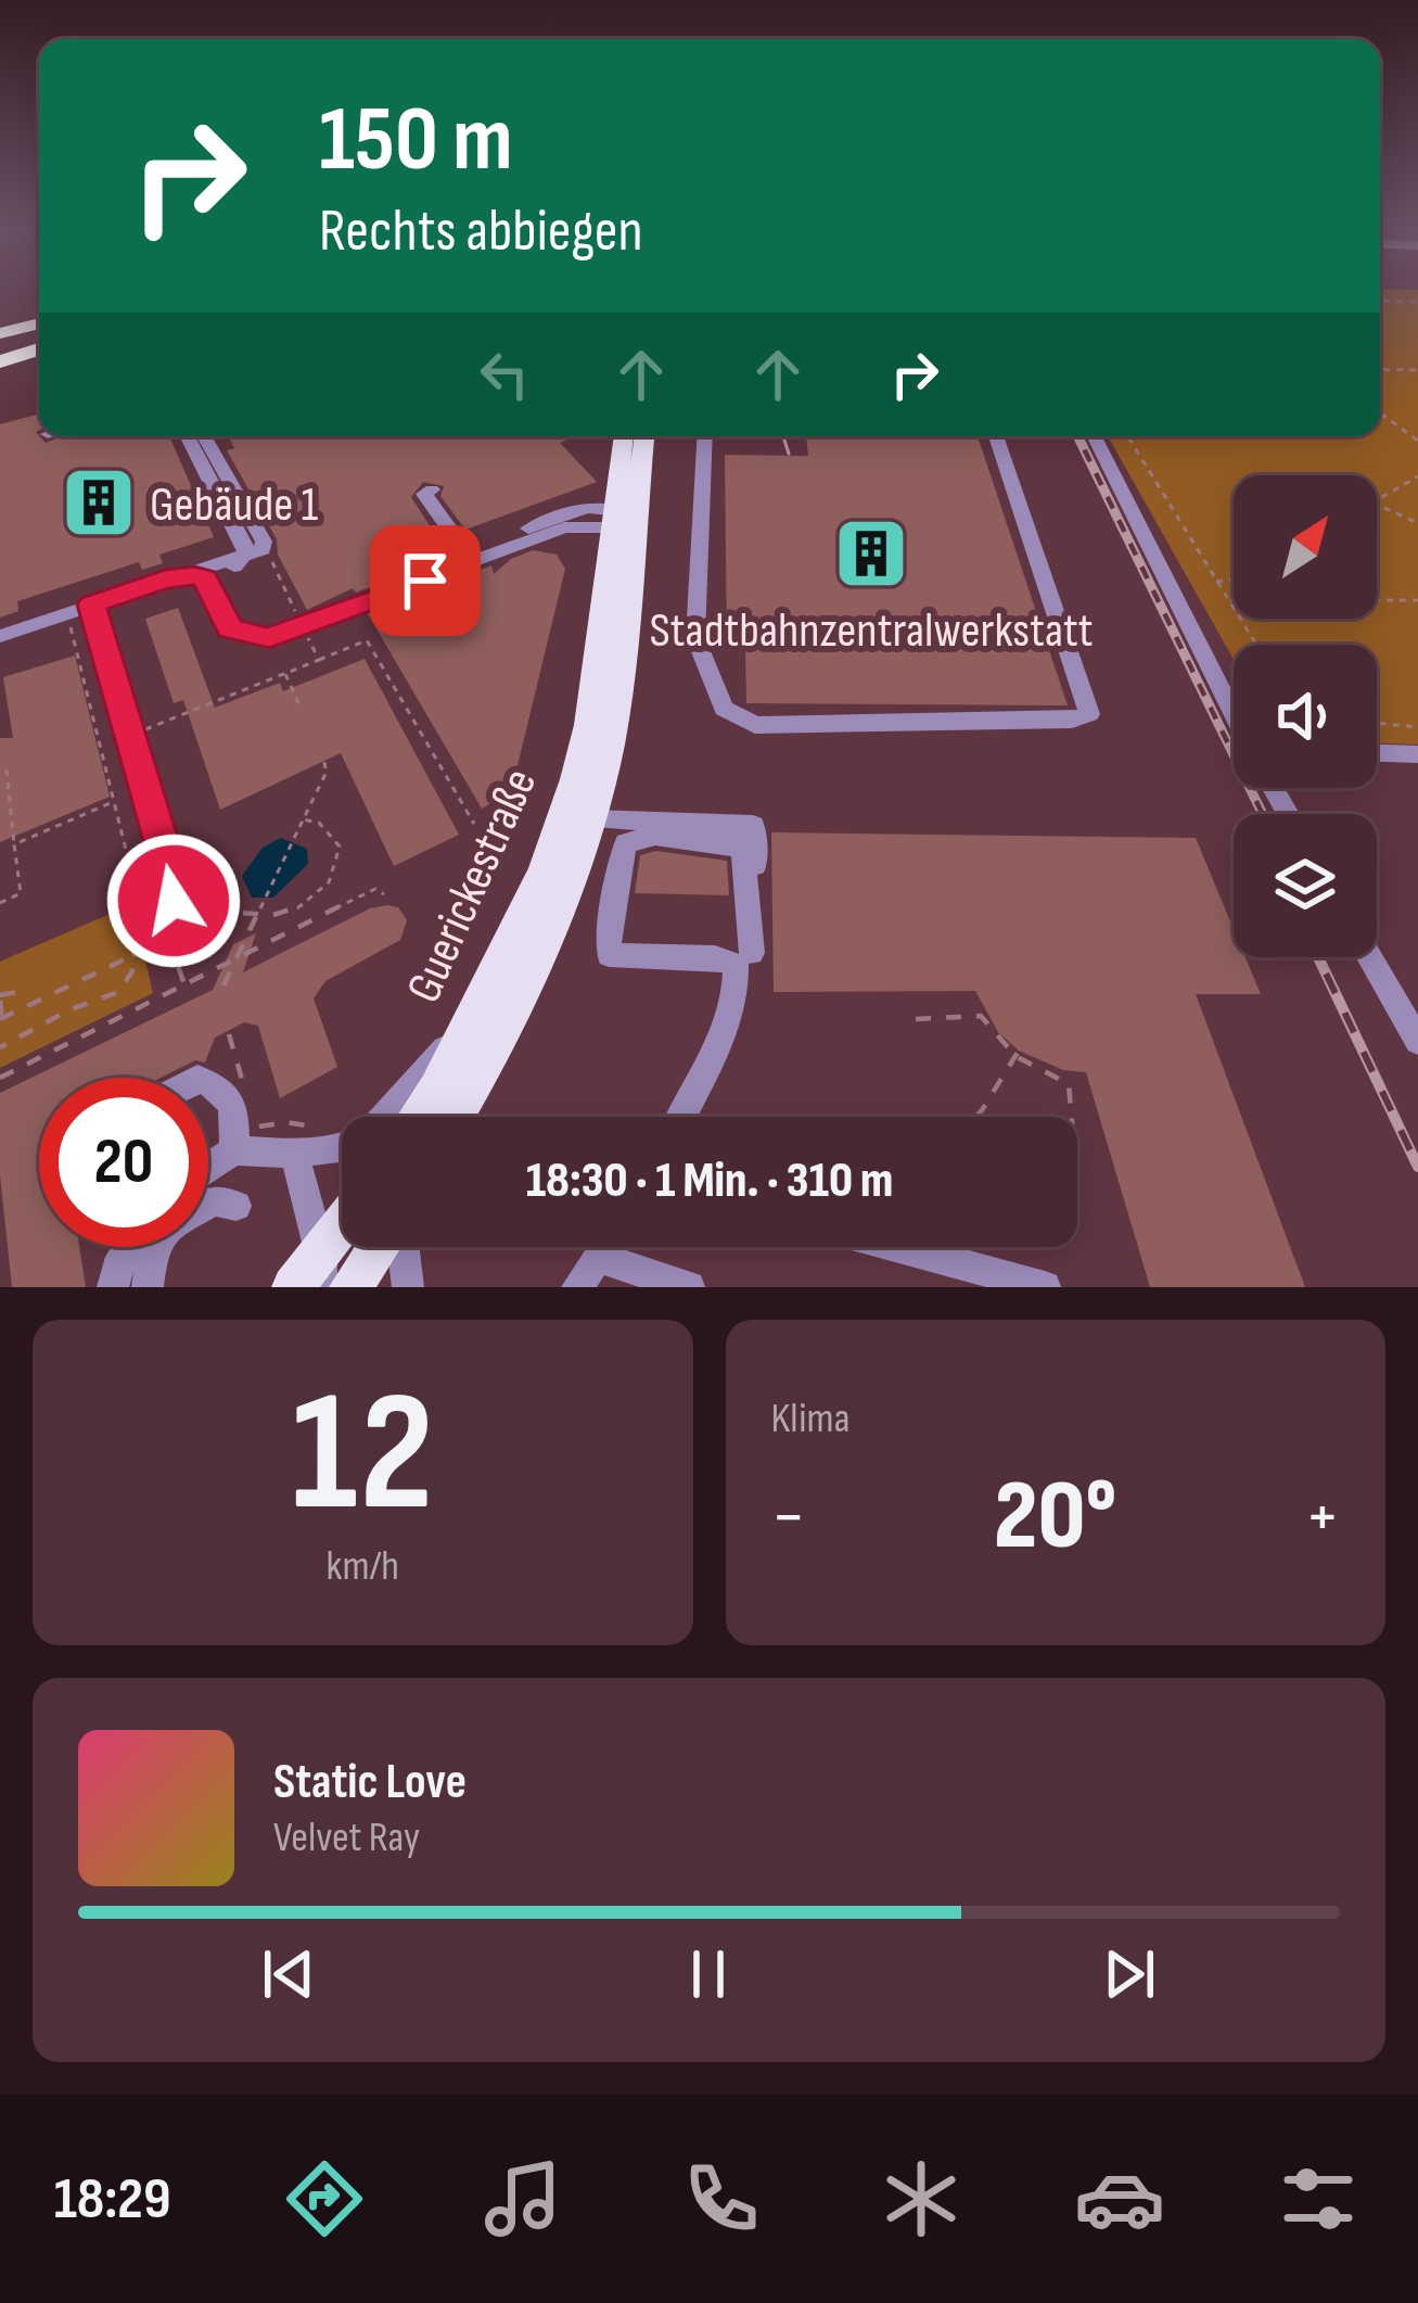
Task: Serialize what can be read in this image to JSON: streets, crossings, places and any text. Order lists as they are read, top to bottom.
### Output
{
  "streets": {
    "main road": ["Guerickestraße"]
  },
  "places": {
    "building": ["Gebäude 1", "Stadtbahnzentralwerkstatt"]
  },
  "north": "top right",
  "page": {
    "turn": ["150 m", "Rechts abbiegen"],
    "limit": "20",
    "trip": "18:30 · 1 Min. · 310 m",
    "tile": [
      ["12", "km/h"],
      "Klima"
    ],
    "heat": ["−", "20°", "+"],
    "song": ["Static Love", "Velvet Ray"],
    "tabs": "18:29"
  }
}
